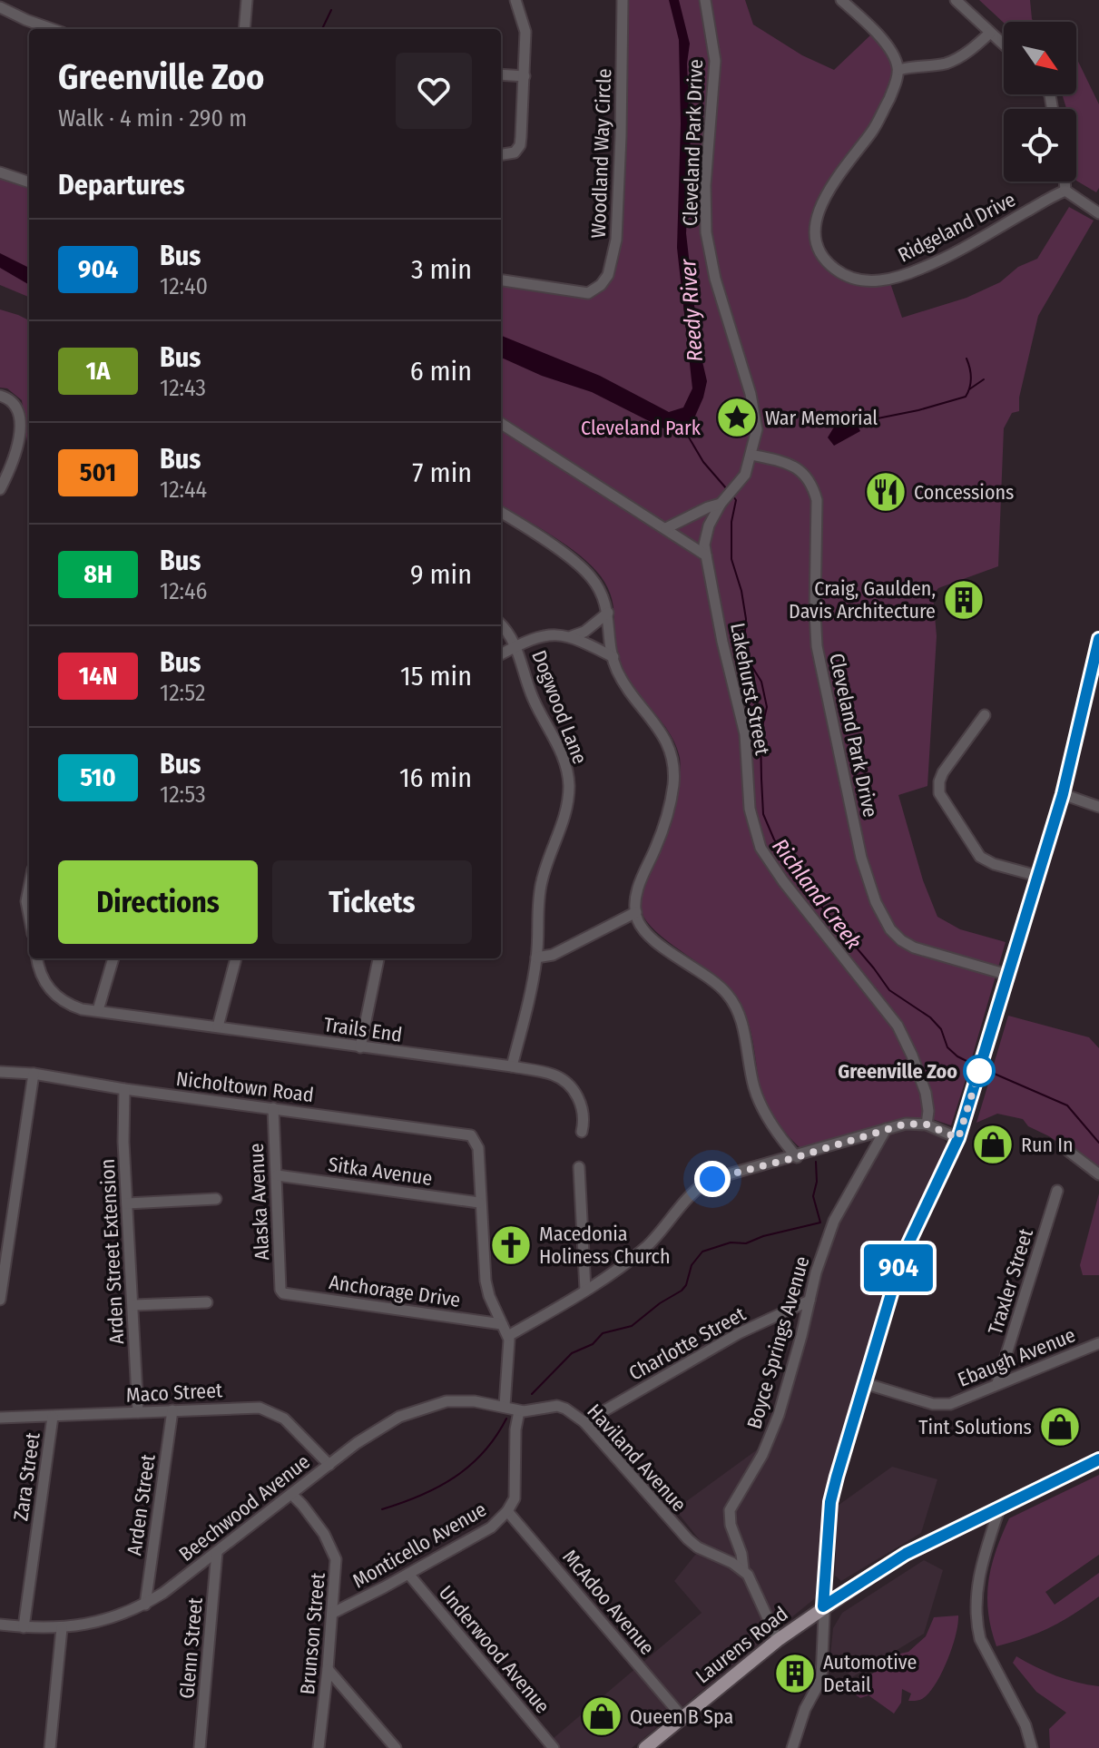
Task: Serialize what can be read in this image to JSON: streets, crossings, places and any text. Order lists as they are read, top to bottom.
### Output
{
  "streets": {
    "main road": ["Laurens Road"],
    "street": [
      "Cleveland Park Drive",
      "Woodland Way Circle",
      "Ridgeland Drive",
      "Lakehurst Street",
      "Dogwood Lane",
      "Trails End",
      "Nicholtown Road",
      "Sitka Avenue",
      "Alaska Avenue",
      "Arden Street Extension",
      "Traxler Street",
      "Anchorage Drive",
      "Boyce Springs Avenue",
      "Charlotte Street",
      "Ebaugh Avenue",
      "Maco Street",
      "Haviland Avenue",
      "Zara Street",
      "Arden Street",
      "Beechwood Avenue",
      "Monticello Avenue",
      "McAdoo Avenue",
      "Brunson Street",
      "Glenn Street",
      "Underwood Avenue"
    ]
  },
  "crossings": [
    ["Cleveland Park Drive", "Lakehurst Street"],
    ["Dogwood Lane", "Trails End"],
    ["Nicholtown Road", "Sitka Avenue"],
    ["Nicholtown Road", "Alaska Avenue"],
    ["Nicholtown Road", "Arden Street Extension"],
    ["Sitka Avenue", "Alaska Avenue"],
    ["Alaska Avenue", "Anchorage Drive"],
    ["Arden Street Extension", "Maco Street"],
    ["Traxler Street", "Ebaugh Avenue"],
    ["Boyce Springs Avenue", "Charlotte Street"],
    ["Boyce Springs Avenue", "Haviland Avenue"],
    ["Charlotte Street", "Haviland Avenue"],
    ["Maco Street", "Zara Street"],
    ["Maco Street", "Arden Street"],
    ["Maco Street", "Beechwood Avenue"],
    ["Haviland Avenue", "Beechwood Avenue"],
    ["Haviland Avenue", "Monticello Avenue"],
    ["Zara Street", "Beechwood Avenue"],
    ["Arden Street", "Beechwood Avenue"],
    ["Beechwood Avenue", "Brunson Street"],
    ["Beechwood Avenue", "Glenn Street"],
    ["Monticello Avenue", "McAdoo Avenue"],
    ["Monticello Avenue", "Brunson Street"],
    ["Monticello Avenue", "Underwood Avenue"],
    ["McAdoo Avenue", "Laurens Road"]
  ],
  "water": ["Reedy River", "Richland Creek"],
  "parks": ["Cleveland Park"],
  "places": {
    "place": ["War Memorial"],
    "restaurant": ["Concessions"],
    "building": ["Craig, Gaulden, Davis Architecture", "Automotive Detail"],
    "other": ["Greenville Zoo"],
    "shop": ["Run In", "Tint Solutions", "Queen B Spa"],
    "church": ["Macedonia Holiness Church"]
  },
  "lines": ["bus line 904"],
  "north": "bottom right",
  "page": {
    "on_map": "904",
    "heading": [
      ["Greenville Zoo", "Walk · 4 min · 290 m"],
      "Departures"
    ],
    "list": [
      {
        "mark": "904",
        "name": "Bus",
        "note": "12:40",
        "value": "3 min"
      },
      {
        "mark": "1A",
        "name": "Bus",
        "note": "12:43",
        "value": "6 min"
      },
      {
        "mark": "501",
        "name": "Bus",
        "note": "12:44",
        "value": "7 min"
      },
      {
        "mark": "8H",
        "name": "Bus",
        "note": "12:46",
        "value": "9 min"
      },
      {
        "mark": "14N",
        "name": "Bus",
        "note": "12:52",
        "value": "15 min"
      },
      {
        "mark": "510",
        "name": "Bus",
        "note": "12:53",
        "value": "16 min"
      }
    ],
    "buttons": ["Directions", "Tickets"]
  }
}
